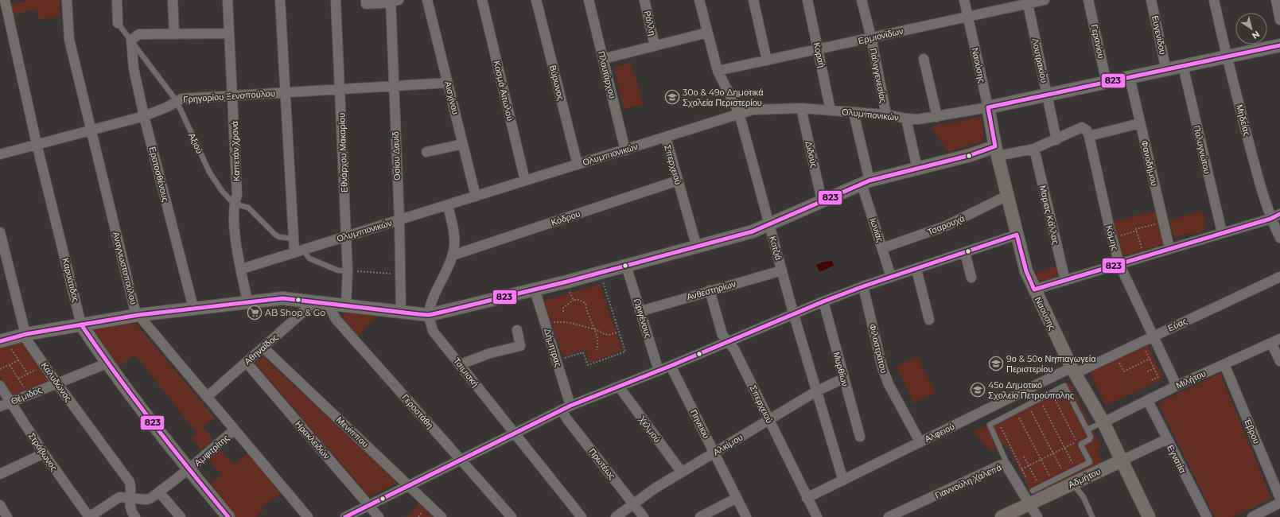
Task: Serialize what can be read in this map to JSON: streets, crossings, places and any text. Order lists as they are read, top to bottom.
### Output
{
  "streets": {
    "street": [
      "Ράλλη",
      "Ευγενίδου",
      "Ερμιονίδων",
      "Γερανίου",
      "Κοραή",
      "Λουτρακίου",
      "Ναούσης",
      "Πλουτάρχου",
      "Παλιγγενεσίας",
      "Βύρωνος",
      "Κοσμά Αιτωλού",
      "Γρηγορίου Ξενοπούλου",
      "Αισχίνου",
      "Ολυμπιονικών",
      "Μηδείας",
      "Πολυγνώτου",
      "Καπετάν Χρονά",
      "Εθνάρχου Μακαρίου",
      "Διδούς",
      "Οσίου Δαυίδ",
      "Φανοδήμου",
      "Σπερχειού",
      "Ερατοσθένους",
      "Μαριας Κάλλας",
      "Κόδρου",
      "Τσαρουχά",
      "Ιωνίας",
      "Κόμης",
      "Κοτζιά",
      "Αναγνωστοπούλου",
      "Καρυάτιδος",
      "Ανθεστηρίων",
      "Ωριγένους",
      "Εύας",
      "Δήμητρας",
      "Φιλοστράτου",
      "Αθηναΐδος",
      "Μυρθίων",
      "Τσιμισκή",
      "Μιλήτου",
      "Καλυδώνος",
      "Θέμιδος",
      "Γεροστάθη",
      "Πηνειού",
      "Χελμού",
      "Έβρου",
      "Μενίππου",
      "Αλφειού",
      "Ηρακλειδών",
      "Αλκίμου",
      "Αμφιτρίτης",
      "Στράβωνος",
      "Εγνατία",
      "Πρωτέως",
      "Αδμήτου",
      "Γιαννούλη Χαλεπά"
    ],
    "lane": ["Αξιού"]
  },
  "crossings": [
    ["Ερμιονίδων", "Κοραή"],
    ["Ερμιονίδων", "Λουτρακίου"],
    ["Ερμιονίδων", "Ναούσης"],
    ["Ερμιονίδων", "Παλιγγενεσίας"],
    ["Ερμιονίδων", "Κοτζιά"],
    ["Κοραή", "Ολυμπιονικών"],
    ["Ναούσης", "Ολυμπιονικών"],
    ["Ναούσης", "Τσαρουχά"],
    ["Ναούσης", "Εύας"],
    ["Ναούσης", "Μιλήτου"],
    ["Ναούσης", "Αλφειού"],
    ["Ναούσης", "Αδμήτου"],
    ["Πλουτάρχου", "Ολυμπιονικών"],
    ["Παλιγγενεσίας", "Ολυμπιονικών"],
    ["Βύρωνος", "Ολυμπιονικών"],
    ["Κοσμά Αιτωλού", "Ολυμπιονικών"],
    ["Γρηγορίου Ξενοπούλου", "Αισχίνου"],
    ["Γρηγορίου Ξενοπούλου", "Αξιού"],
    ["Γρηγορίου Ξενοπούλου", "Καπετάν Χρονά"],
    ["Γρηγορίου Ξενοπούλου", "Εθνάρχου Μακαρίου"],
    ["Γρηγορίου Ξενοπούλου", "Οσίου Δαυίδ"],
    ["Γρηγορίου Ξενοπούλου", "Ερατοσθένους"],
    ["Γρηγορίου Ξενοπούλου", "Αναγνωστοπούλου"],
    ["Γρηγορίου Ξενοπούλου", "Καρυάτιδος"],
    ["Αισχίνου", "Ολυμπιονικών"],
    ["Ολυμπιονικών", "Καπετάν Χρονά"],
    ["Ολυμπιονικών", "Εθνάρχου Μακαρίου"],
    ["Ολυμπιονικών", "Διδούς"],
    ["Ολυμπιονικών", "Οσίου Δαυίδ"],
    ["Ολυμπιονικών", "Σπερχειού"],
    ["Ολυμπιονικών", "Ιωνίας"],
    ["Ολυμπιονικών", "Κοτζιά"],
    ["Αξιού", "Καπετάν Χρονά"],
    ["Αξιού", "Ερατοσθένους"],
    ["Σπερχειού", "Κόδρου"],
    ["Σπερχειού", "Ανθεστηρίων"],
    ["Σπερχειού", "Αλφειού"],
    ["Σπερχειού", "Αλκίμου"],
    ["Τσαρουχά", "Ιωνίας"],
    ["Κόμης", "Εύας"],
    ["Κόμης", "Μιλήτου"],
    ["Κοτζιά", "Ανθεστηρίων"],
    ["Κοτζιά", "Αλφειού"],
    ["Κοτζιά", "Αλκίμου"],
    ["Αναγνωστοπούλου", "Αθηναΐδος"],
    ["Αναγνωστοπούλου", "Αμφιτρίτης"],
    ["Καρυάτιδος", "Θέμιδος"],
    ["Καρυάτιδος", "Αμφιτρίτης"],
    ["Ανθεστηρίων", "Ωριγένους"],
    ["Εύας", "Αλφειού"],
    ["Φιλοστράτου", "Αλφειού"],
    ["Αθηναΐδος", "Μενίππου"],
    ["Αθηναΐδος", "Ηρακλειδών"],
    ["Μυρθίων", "Αλκίμου"],
    ["Μιλήτου", "Έβρου"],
    ["Μιλήτου", "Εγνατία"],
    ["Καλυδώνος", "Θέμιδος"],
    ["Καλυδώνος", "Αμφιτρίτης"],
    ["Θέμιδος", "Στράβωνος"],
    ["Πηνειού", "Αλκίμου"],
    ["Χελμού", "Αλκίμου"],
    ["Αλκίμου", "Πρωτέως"],
    ["Αμφιτρίτης", "Στράβωνος"],
    ["Εγνατία", "Αδμήτου"],
    ["Αδμήτου", "Γιαννούλη Χαλεπά"]
  ],
  "places": {
    "school or university": ["30ο & 49ο Δημοτικά Σχολεία Περιστερίου", "9ο & 50ο Νηπιαγωγεία Περιστερίου", "45ο Δημοτικό Σχολείο Πετρούπολης"],
    "supermarket": ["AB Shop & Go"]
  },
  "lines": ["transit line 823"],
  "north": "bottom right"
}
